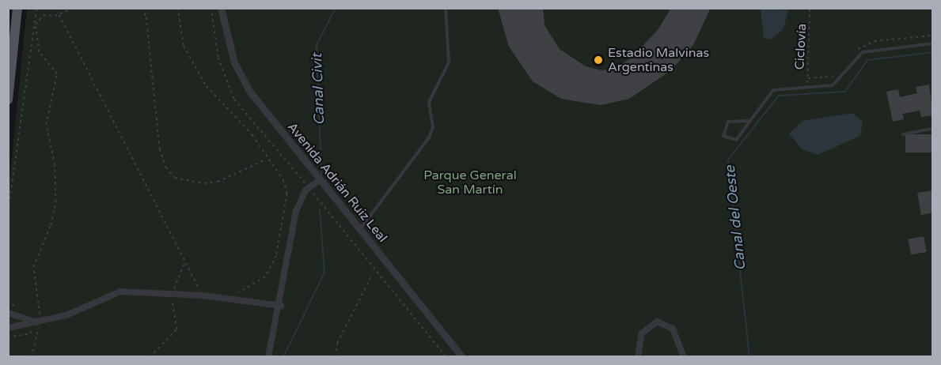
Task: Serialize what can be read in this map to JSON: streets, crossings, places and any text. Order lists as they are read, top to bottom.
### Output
{
  "streets": {
    "street": ["Avenida Adrián Ruiz Leal"],
    "path": ["Ciclovía"]
  },
  "water": ["Canal Civit", "Canal del Oeste"],
  "parks": ["Parque General San Martín"],
  "places": ["Estadio Malvinas Argentinas"]
}
